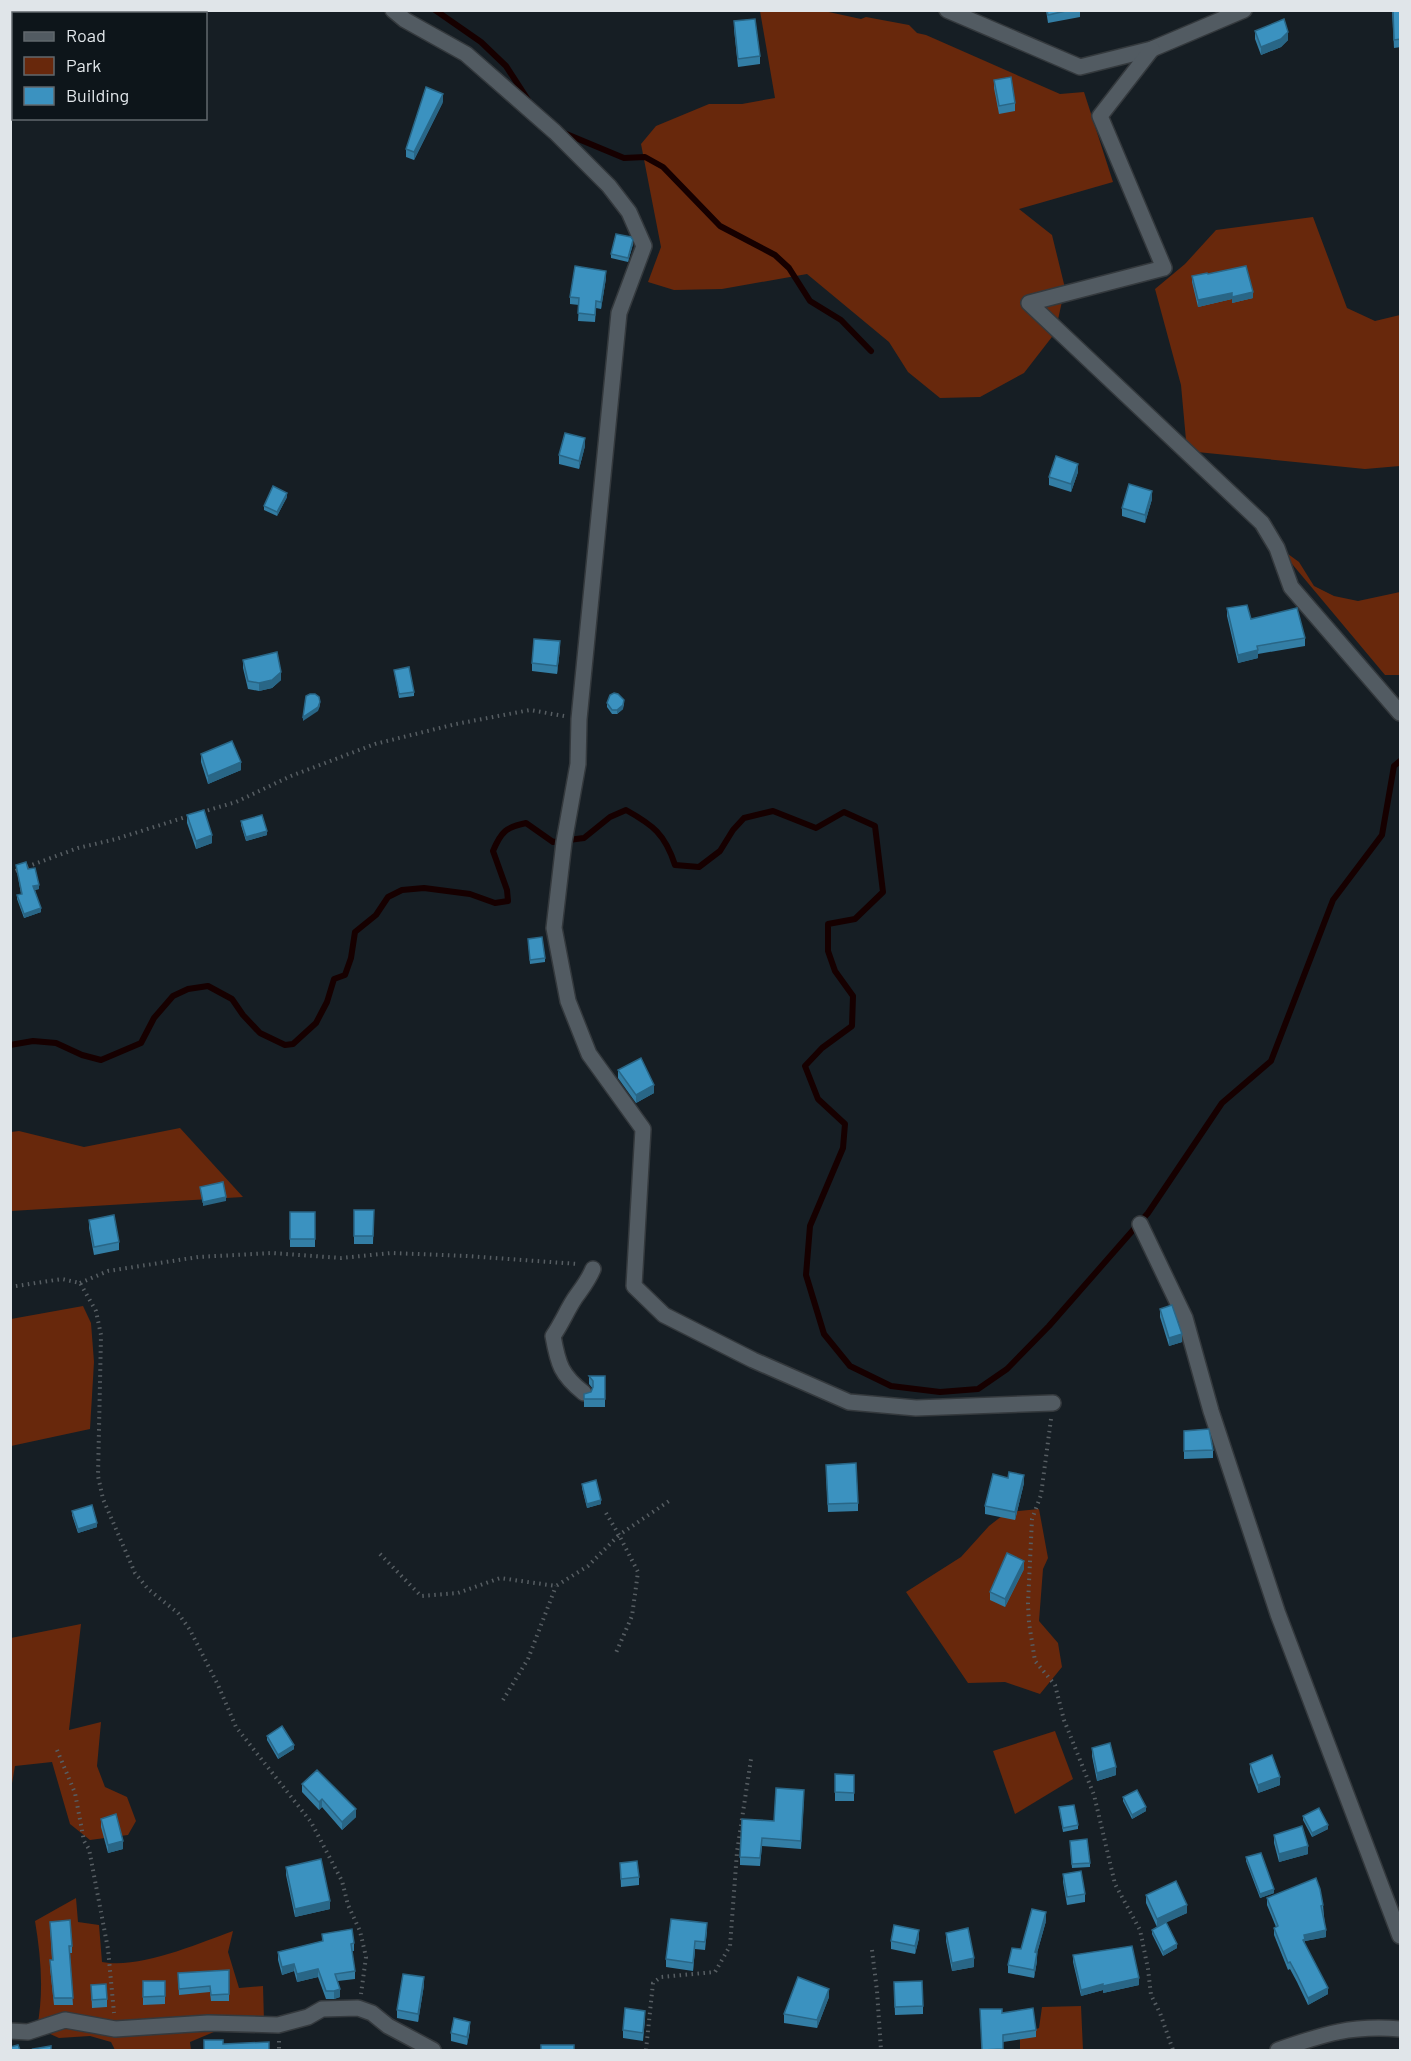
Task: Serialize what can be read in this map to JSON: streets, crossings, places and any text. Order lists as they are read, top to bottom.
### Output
{
  "legend": ["Road", "Park", "Building"]
}
